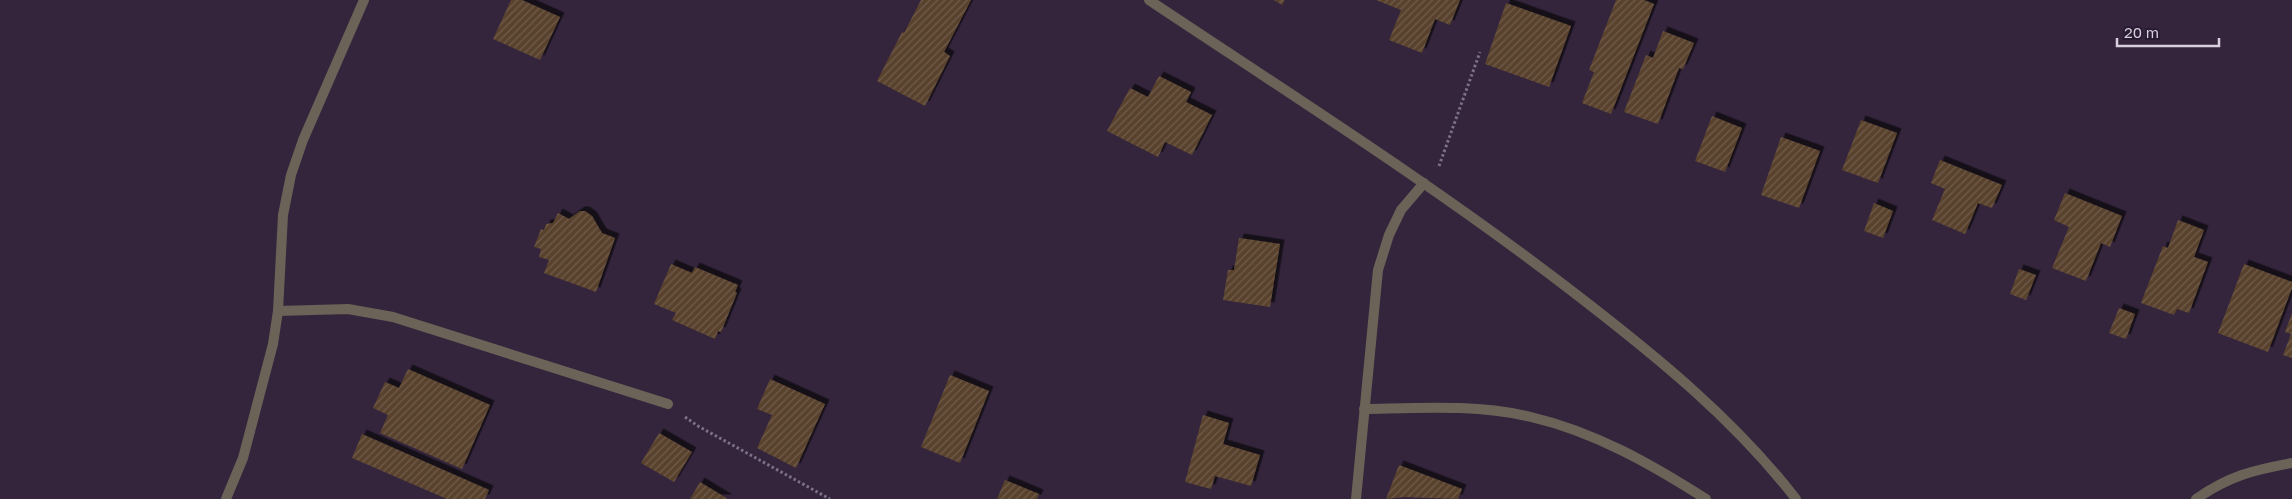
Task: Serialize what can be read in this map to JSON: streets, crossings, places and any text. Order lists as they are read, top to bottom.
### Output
{
  "scale_bar": "20 m"
}
